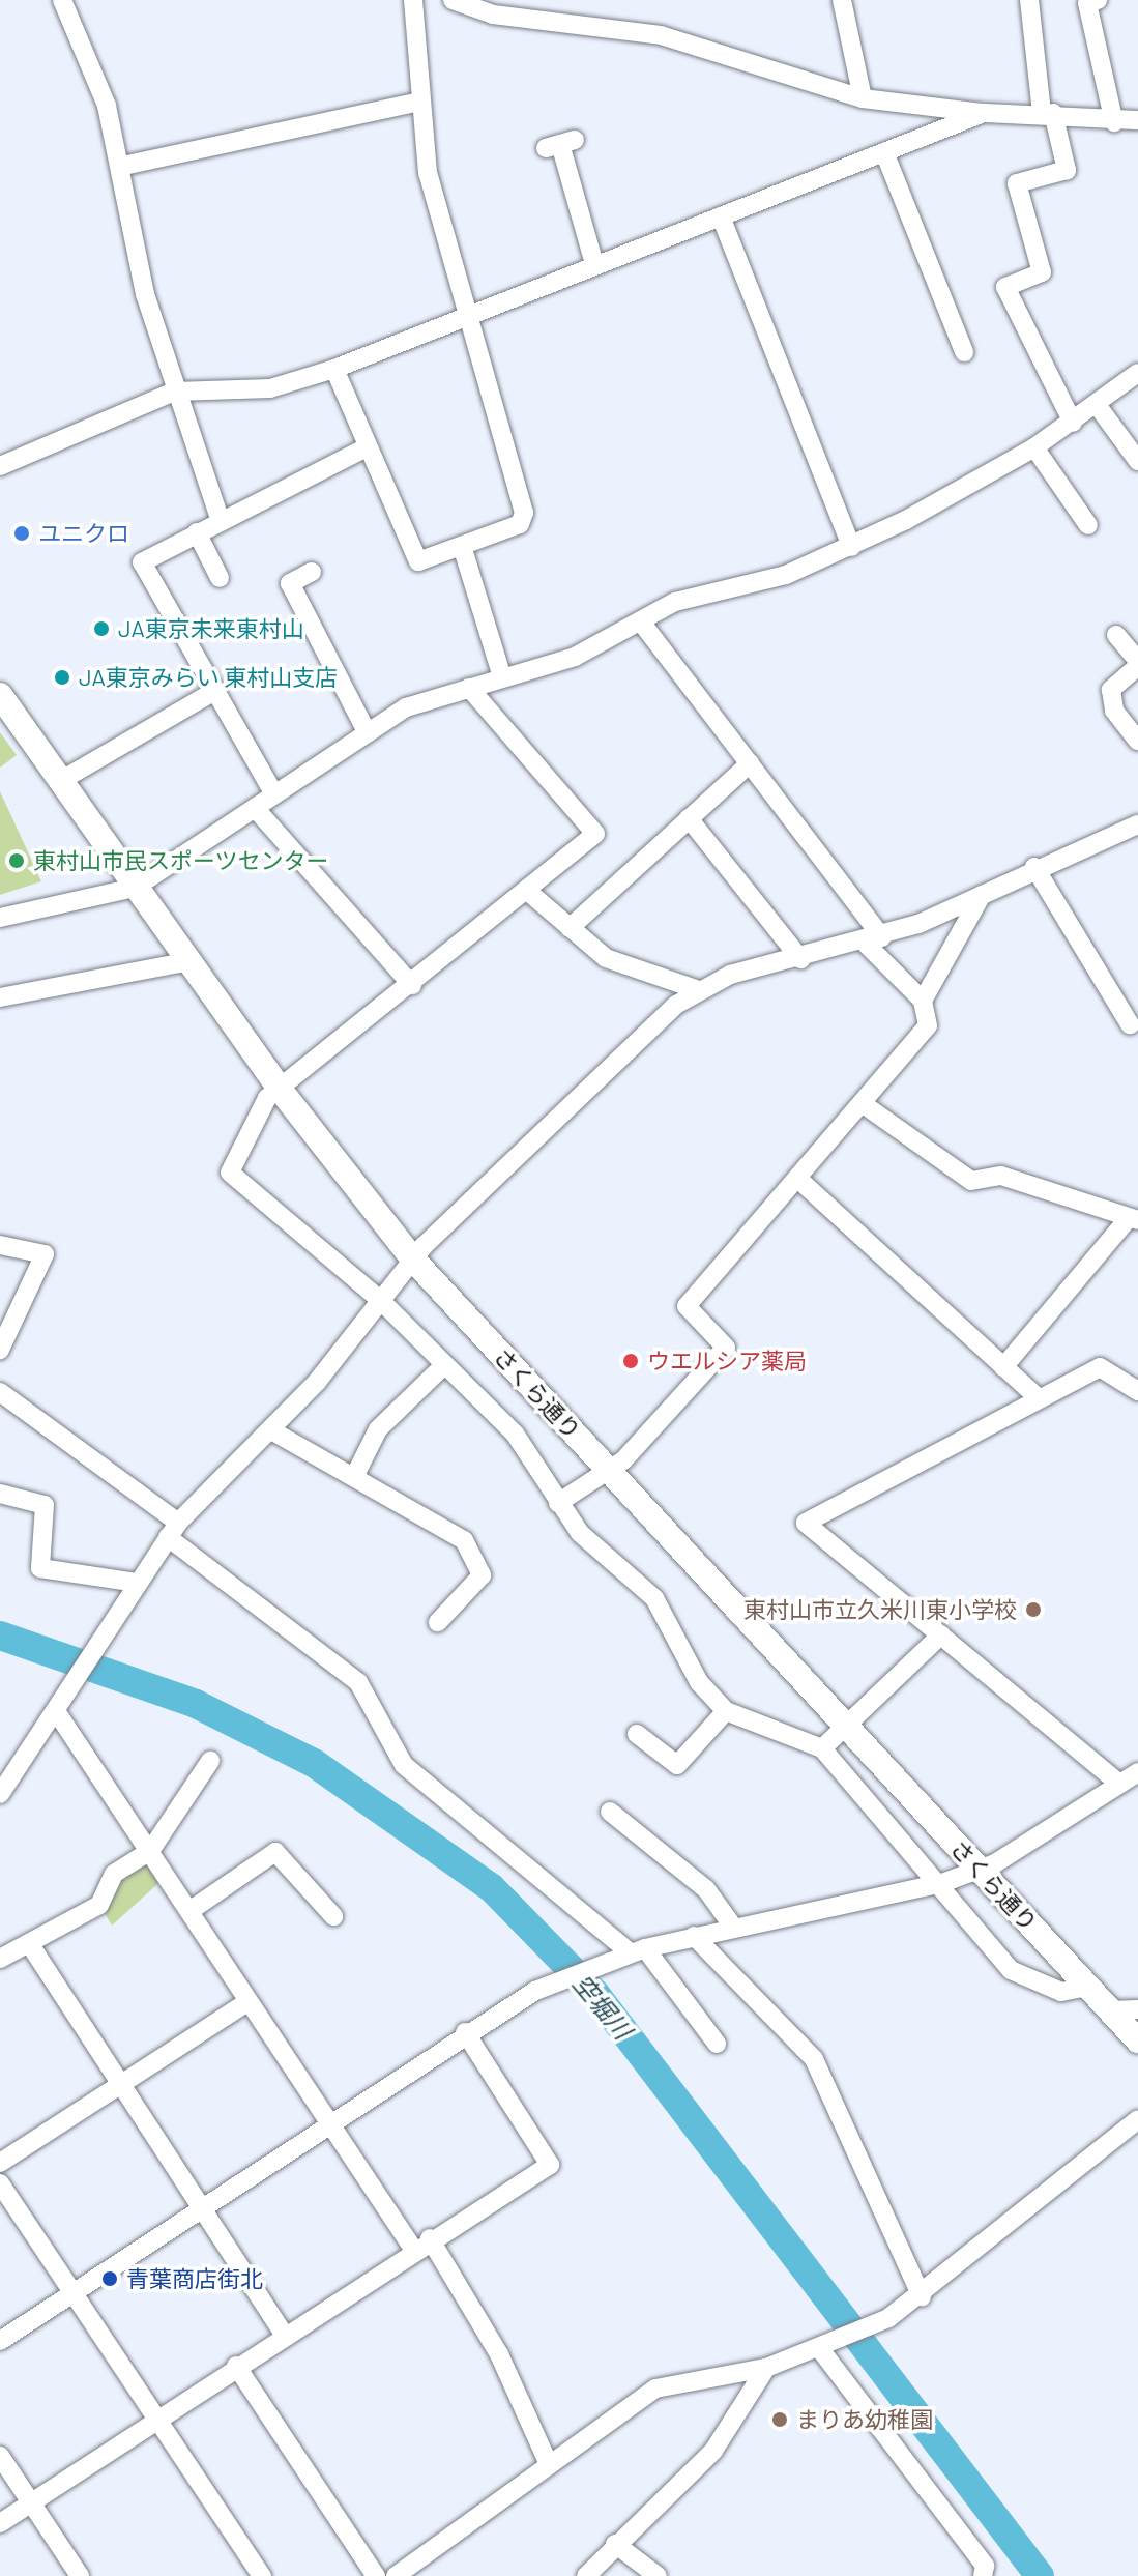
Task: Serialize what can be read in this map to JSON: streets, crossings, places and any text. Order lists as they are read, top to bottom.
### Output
{
  "streets": {
    "street": ["さくら通り"]
  },
  "water": ["空堀川"],
  "places": [
    "ユニクロ",
    "JA東京未来東村山",
    "JA東京みらい 東村山支店",
    "東村山市民スポーツセンター",
    "ウエルシア薬局",
    "東村山市立久米川東小学校",
    "青葉商店街北",
    "まりあ幼稚園"
  ]
}
